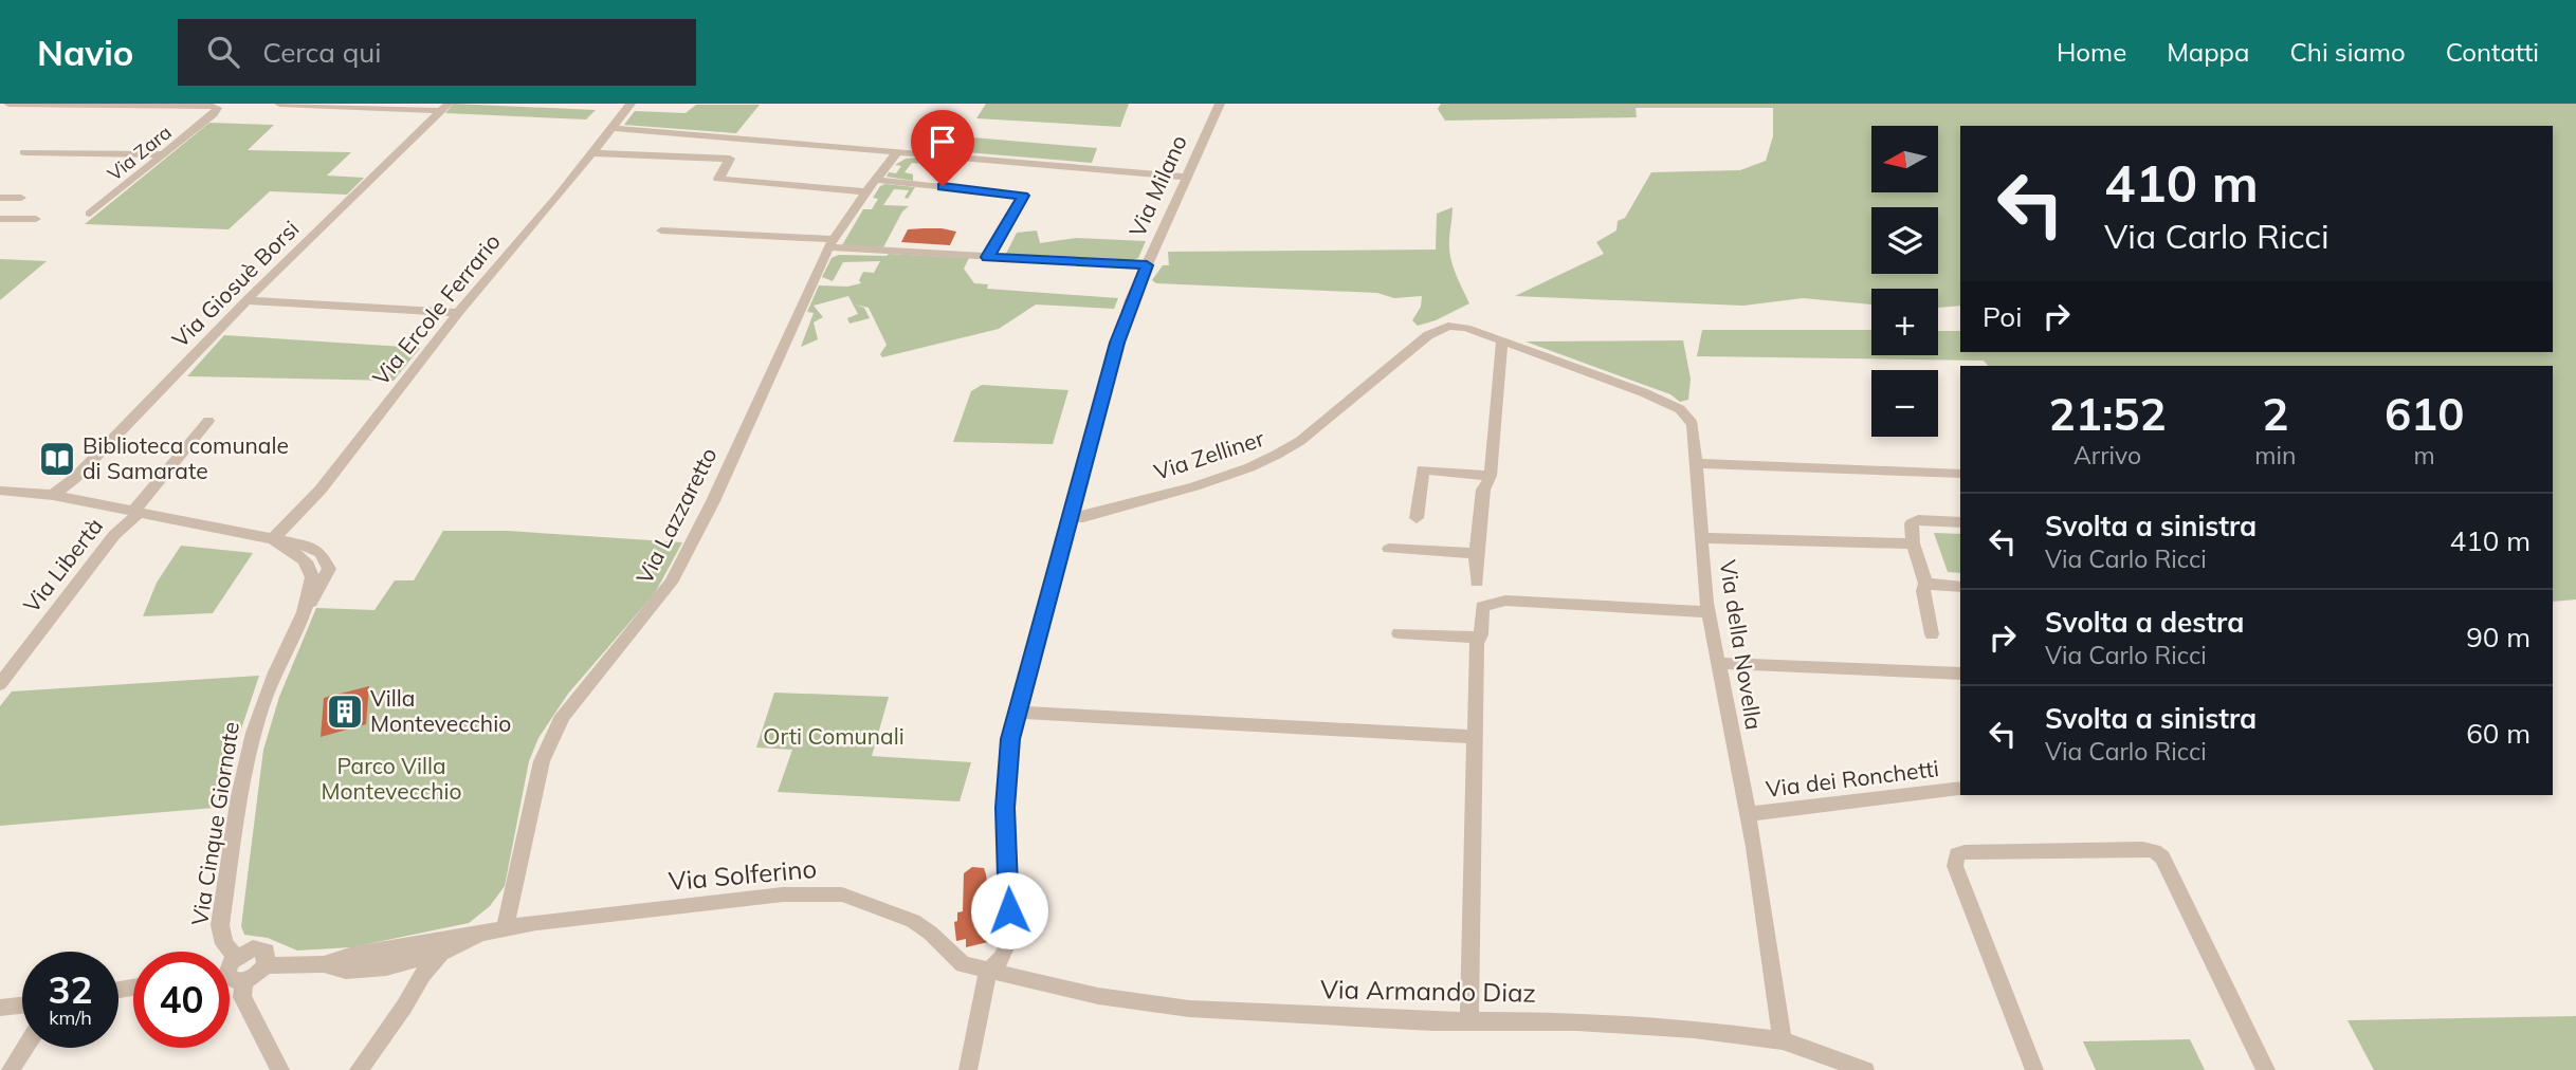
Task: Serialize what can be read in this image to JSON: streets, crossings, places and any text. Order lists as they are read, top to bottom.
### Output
{
  "streets": {
    "street": [
      "Via Zara",
      "Via Milano",
      "Via Giosuè Borsi",
      "Via Ercole Ferrario",
      "Via Zelliner",
      "Via Lazzaretto",
      "Via Libertà",
      "Via della Novella",
      "Via dei Ronchetti",
      "Via Cinque Giornate",
      "Via Solferino",
      "Via Armando Diaz"
    ]
  },
  "crossings": [
    ["Via Milano", "Via Zelliner"],
    ["Via Milano", "Via Solferino"],
    ["Via Milano", "Via Armando Diaz"],
    ["Via Giosuè Borsi", "Via Cinque Giornate"],
    ["Via Ercole Ferrario", "Via Cinque Giornate"],
    ["Via Zelliner", "Via della Novella"],
    ["Via Lazzaretto", "Via Solferino"],
    ["Via Libertà", "Via Cinque Giornate"],
    ["Via della Novella", "Via dei Ronchetti"],
    ["Via della Novella", "Via Armando Diaz"],
    ["Via Solferino", "Via Armando Diaz"]
  ],
  "parks": ["Orti Comunali", "Parco Villa Montevecchio"],
  "places": {
    "library": ["Biblioteca comunale di Samarate"],
    "building": ["Villa Montevecchio"]
  },
  "north": "left",
  "page": {
    "header": "Navio",
    "search": "Cerca qui",
    "nav": [
      "Home",
      "Mappa",
      "Chi siamo",
      "Contatti"
    ],
    "map_buttons": ["+", "−"],
    "turn": ["410 m", "Via Carlo Ricci"],
    "then": "Poi",
    "eta": [
      "21:52",
      "Arrivo",
      "2",
      "min",
      "610",
      "m"
    ],
    "list": [
      {
        "name": "Svolta a sinistra",
        "note": "Via Carlo Ricci",
        "value": "410 m"
      },
      {
        "name": "Svolta a destra",
        "note": "Via Carlo Ricci",
        "value": "90 m"
      },
      {
        "name": "Svolta a sinistra",
        "note": "Via Carlo Ricci",
        "value": "60 m"
      }
    ],
    "speed": "32 km/h",
    "limit": "40"
  }
}
